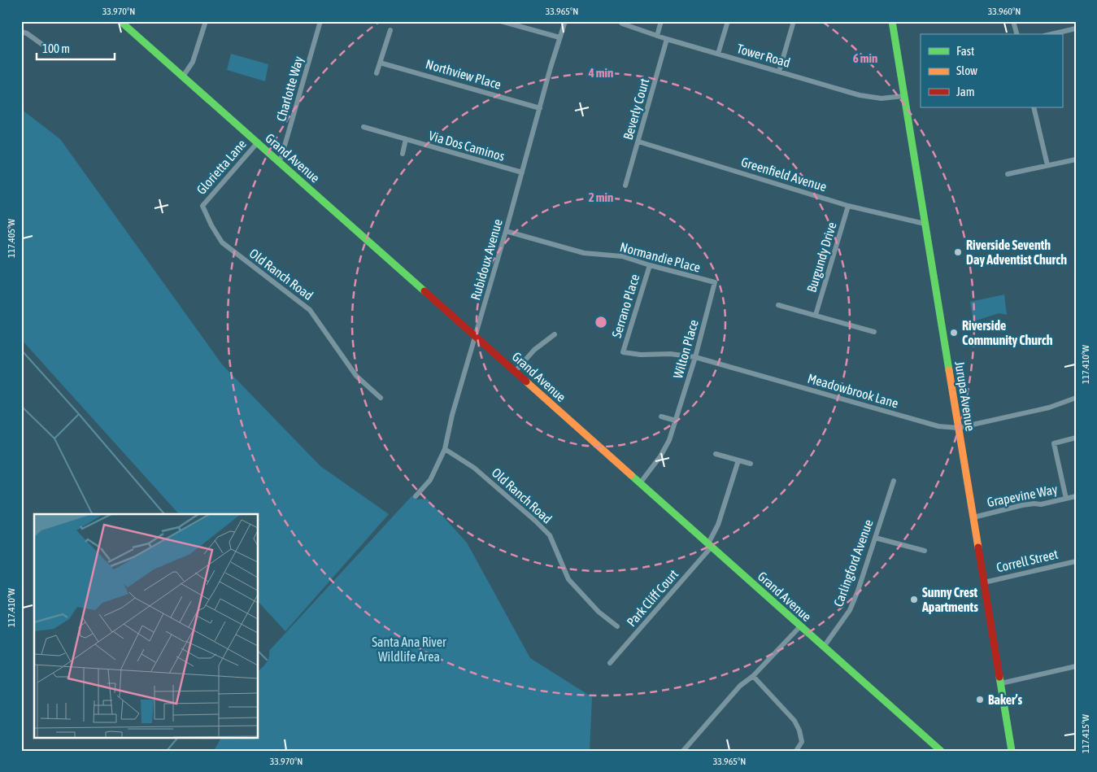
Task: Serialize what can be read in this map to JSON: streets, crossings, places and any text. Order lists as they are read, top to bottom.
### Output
{
  "streets": {
    "street": [
      "Tower Road",
      "Northview Place",
      "Charlotte Way",
      "Beverly Court",
      "Via Dos Caminos",
      "Grand Avenue",
      "Glorietta Lane",
      "Greenfield Avenue",
      "Normandie Place",
      "Burgundy Drive",
      "Rubidoux Avenue",
      "Old Ranch Road",
      "Serrano Place",
      "Wilton Place",
      "Meadowbrook Lane",
      "Jurupa Avenue",
      "Grapevine Way",
      "Correll Street",
      "Carlingford Avenue",
      "Park Cliff Court"
    ]
  },
  "crossings": [
    ["Tower Road", "Beverly Court"],
    ["Tower Road", "Jurupa Avenue"],
    ["Northview Place", "Rubidoux Avenue"],
    ["Charlotte Way", "Grand Avenue"],
    ["Beverly Court", "Greenfield Avenue"],
    ["Via Dos Caminos", "Rubidoux Avenue"],
    ["Grand Avenue", "Glorietta Lane"],
    ["Grand Avenue", "Rubidoux Avenue"],
    ["Grand Avenue", "Wilton Place"],
    ["Grand Avenue", "Carlingford Avenue"],
    ["Grand Avenue", "Park Cliff Court"],
    ["Glorietta Lane", "Old Ranch Road"],
    ["Greenfield Avenue", "Burgundy Drive"],
    ["Greenfield Avenue", "Jurupa Avenue"],
    ["Normandie Place", "Rubidoux Avenue"],
    ["Normandie Place", "Serrano Place"],
    ["Normandie Place", "Wilton Place"],
    ["Rubidoux Avenue", "Old Ranch Road"],
    ["Serrano Place", "Meadowbrook Lane"],
    ["Wilton Place", "Meadowbrook Lane"],
    ["Meadowbrook Lane", "Jurupa Avenue"],
    ["Jurupa Avenue", "Grapevine Way"],
    ["Jurupa Avenue", "Correll Street"]
  ],
  "parks": ["Santa Ana River Wildlife Area"],
  "places": [
    "Riverside Seventh Day Adventist Church",
    "Riverside Community Church",
    "Sunny Crest Apartments",
    "Baker’s"
  ],
  "legend": ["Fast", "Slow", "Jam"],
  "scale_bar": "100 m",
  "coordinates": [
    "33.970°N",
    "33.965°N",
    "33.960°N",
    "117.405°W",
    "117.410°W",
    "117.415°W"
  ],
  "rings": ["6 min", "4 min", "2 min"]
}
